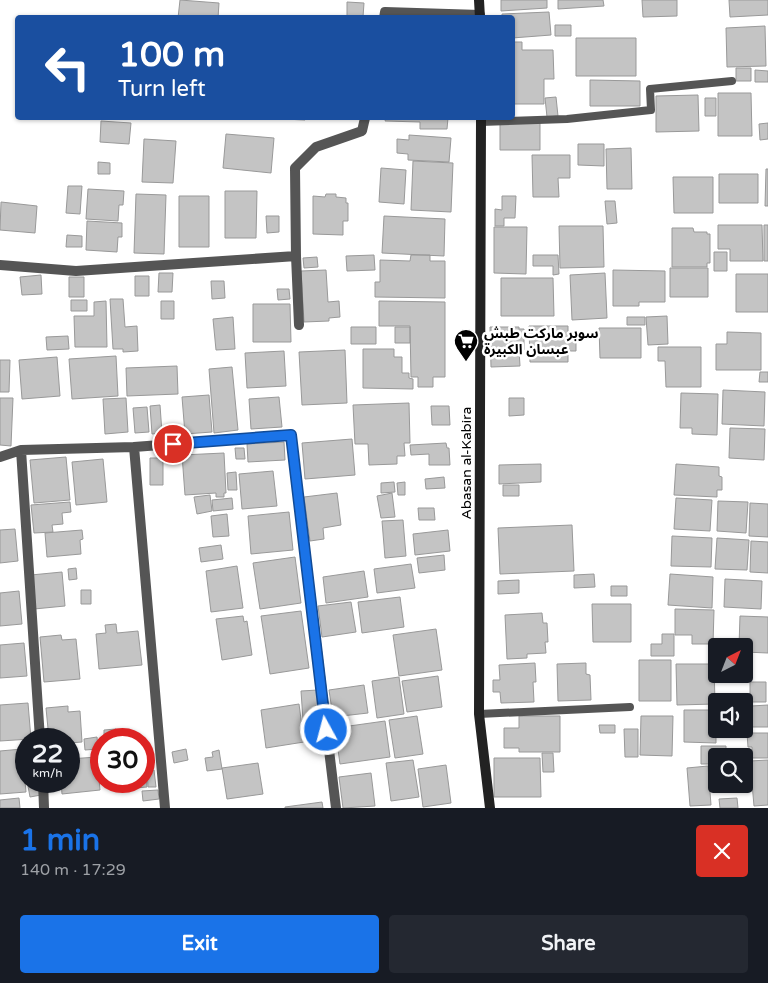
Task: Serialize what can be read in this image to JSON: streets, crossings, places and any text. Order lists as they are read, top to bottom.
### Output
{
  "streets": {
    "main road": ["Abasan al-Kabira"]
  },
  "places": {
    "supermarket": ["سوبر ماركت طبش عبسان الكبيرة"]
  },
  "north": "top right",
  "page": {
    "turn": ["100 m", "Turn left"],
    "speed": "22 km/h",
    "limit": "30",
    "heading": ["1 min", "140 m · 17:29"],
    "buttons": ["Exit", "Share"]
  }
}
